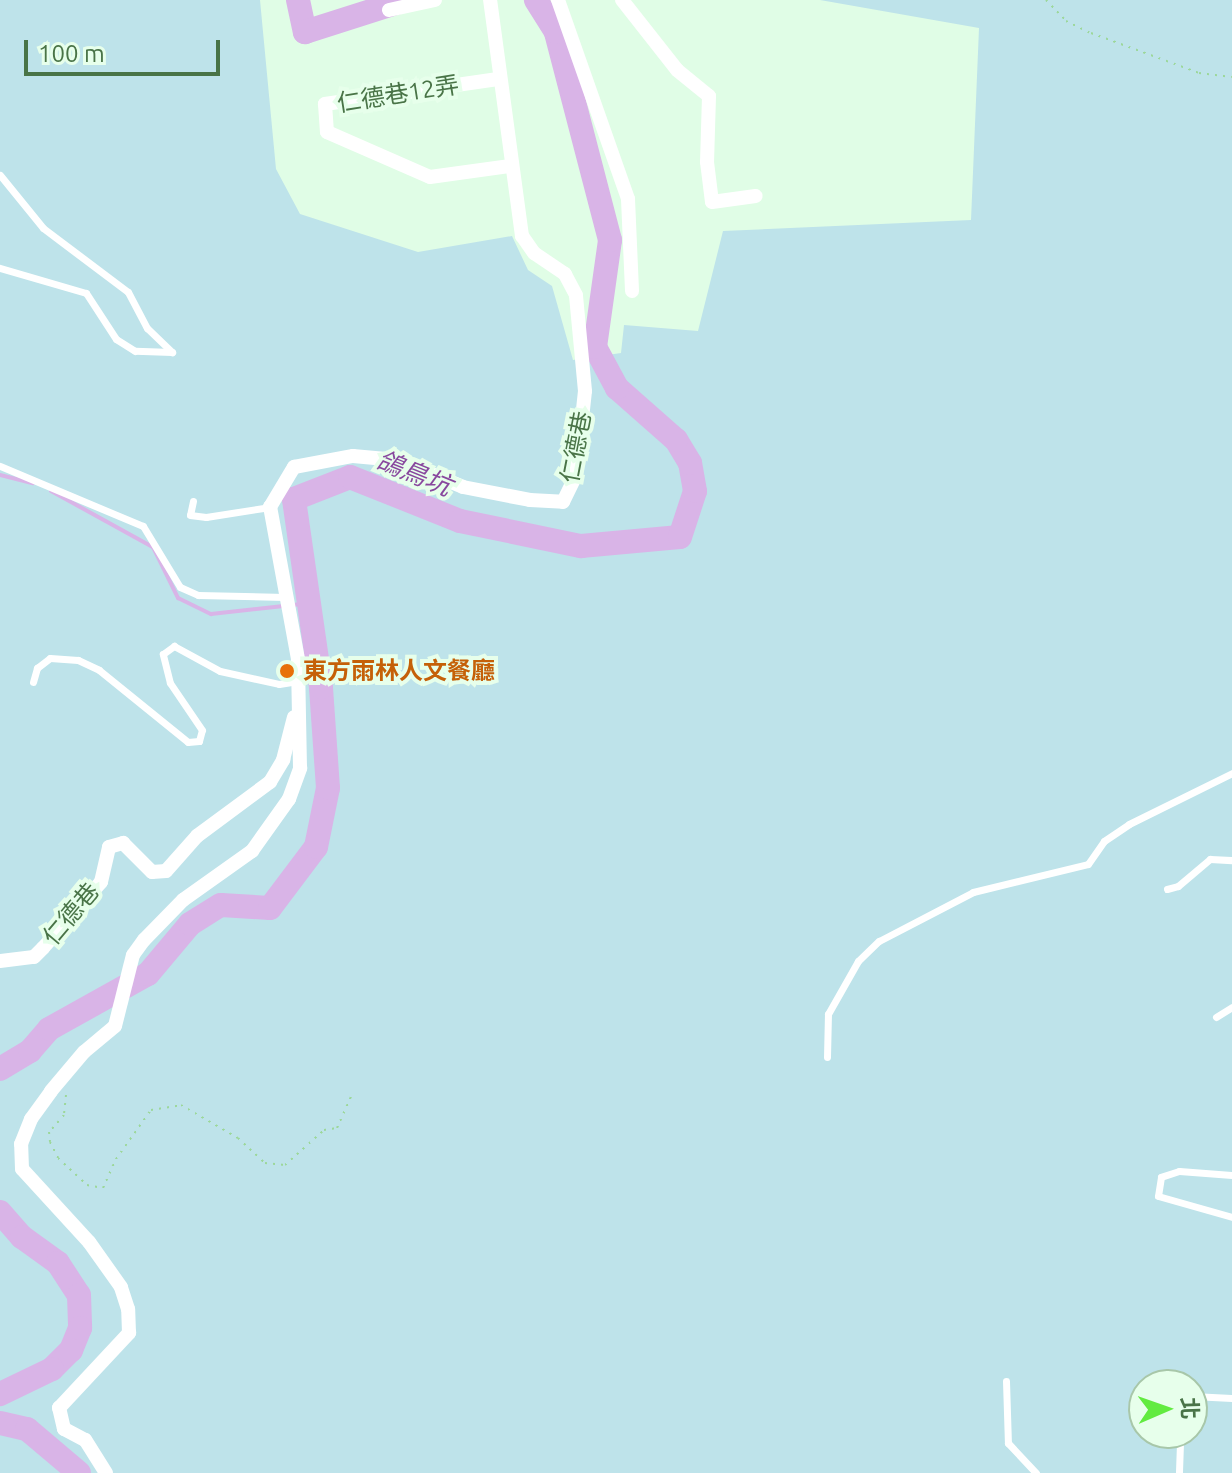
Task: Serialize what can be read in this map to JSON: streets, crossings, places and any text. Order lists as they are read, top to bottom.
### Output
{
  "streets": {
    "street": ["仁德巷12弄", "仁德巷"]
  },
  "crossings": [
    ["仁德巷12弄", "仁德巷"]
  ],
  "water": ["鴿鳥坑"],
  "places": ["東方雨林人文餐廳"],
  "scale_bar": "100 m",
  "north": "right"
}
